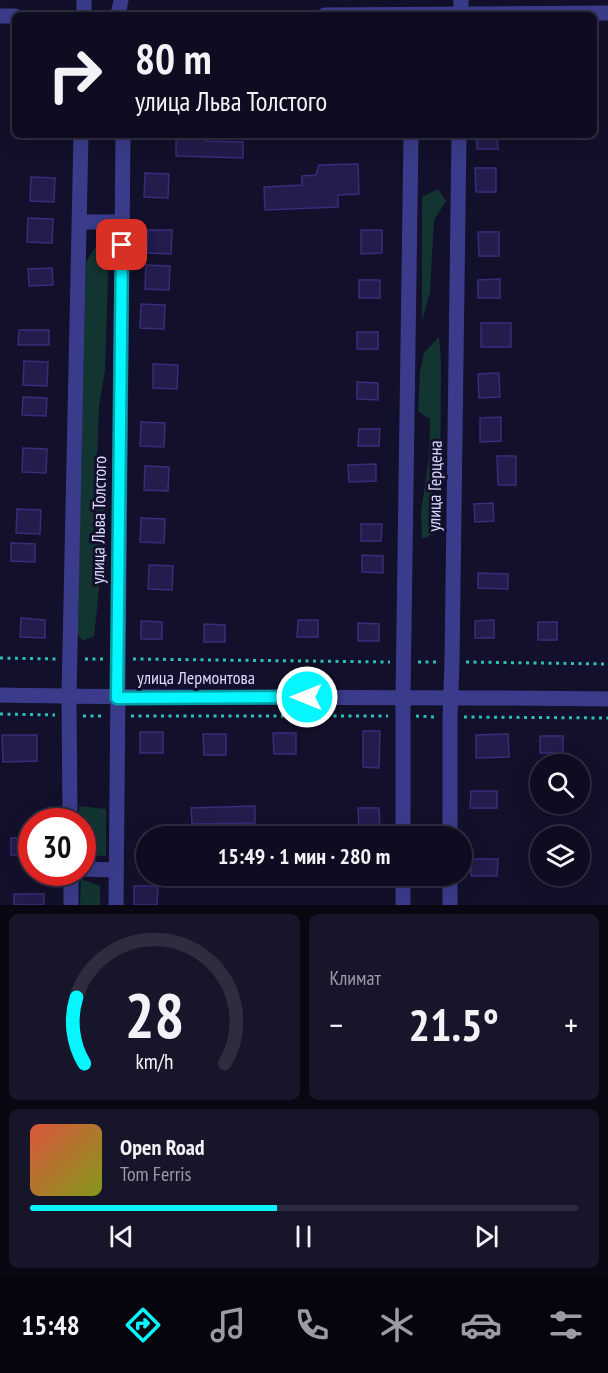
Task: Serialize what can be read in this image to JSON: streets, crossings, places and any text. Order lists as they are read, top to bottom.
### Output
{
  "streets": {
    "street": ["улица Герцена", "улица Льва Толстого", "улица Лермонтова"]
  },
  "crossings": [
    ["улица Герцена", "улица Лермонтова"],
    ["улица Льва Толстого", "улица Лермонтова"]
  ],
  "page": {
    "turn": ["80 m", "улица Льва Толстого"],
    "limit": "30",
    "trip": "15:49 · 1 мин · 280 m",
    "tile": "Климат",
    "heat": ["−", "21.5°", "+"],
    "song": ["Open Road", "Tom Ferris"],
    "tabs": "15:48",
    "gauge": ["28", "km/h"]
  }
}
